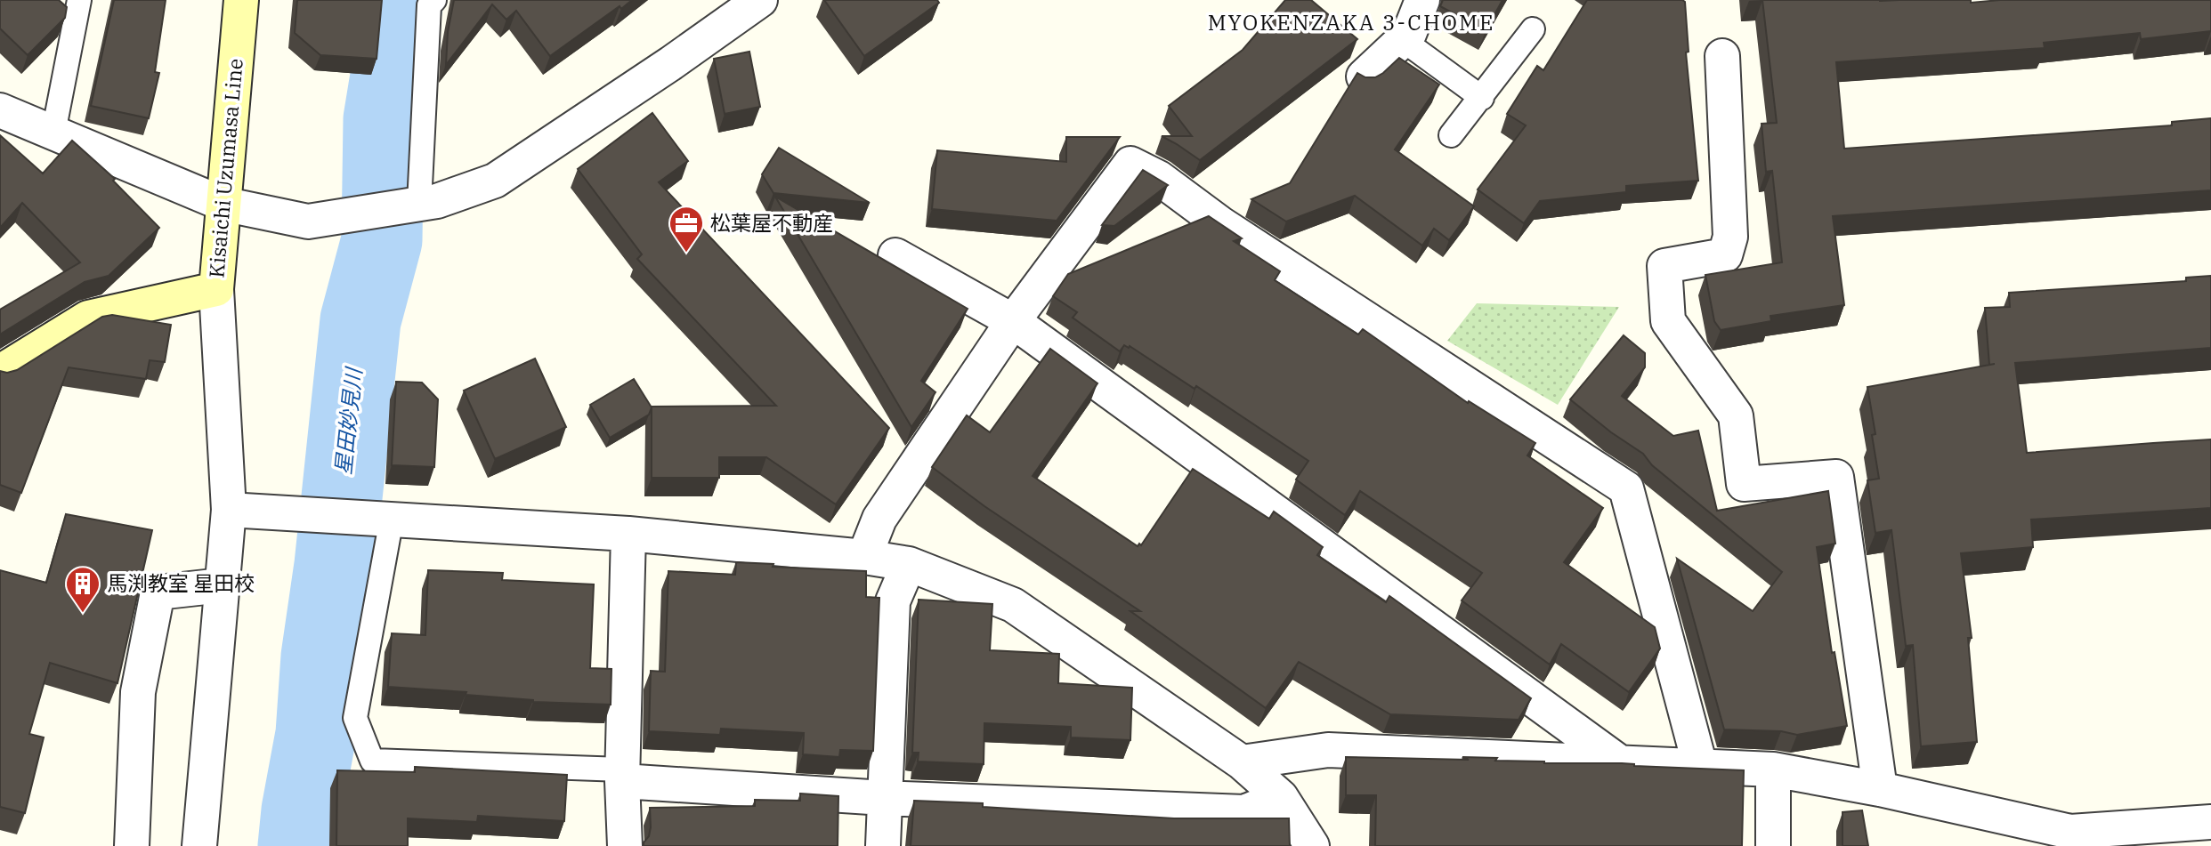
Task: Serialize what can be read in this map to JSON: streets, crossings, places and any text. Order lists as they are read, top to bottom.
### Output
{
  "streets": {
    "main road": ["Kisaichi Uzumasa Line"]
  },
  "districts": ["MYOKENZAKA 3-CHOME"],
  "water": ["星田妙見川"],
  "places": {
    "office": ["松葉屋不動産"],
    "building": ["馬渕教室 星田校"]
  }
}
